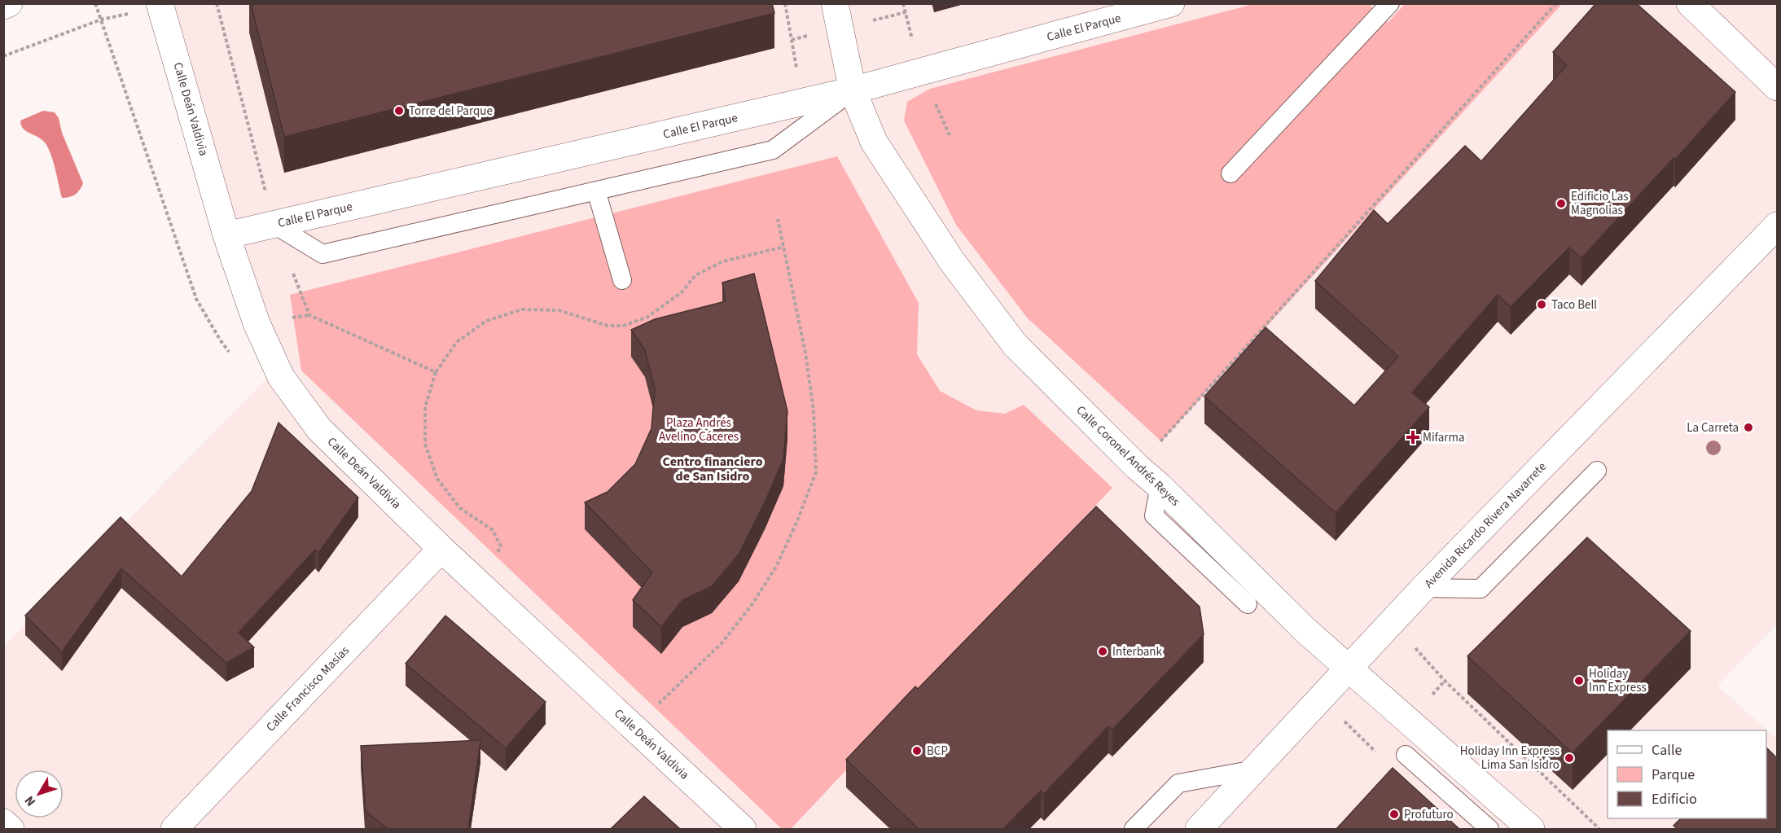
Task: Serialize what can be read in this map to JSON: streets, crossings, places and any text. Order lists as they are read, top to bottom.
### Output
{
  "streets": {
    "street": [
      "Calle El Parque",
      "Calle Deán Valdivia",
      "Calle Coronel Andrés Reyes",
      "Avenida Ricardo Rivera Navarrete",
      "Calle Francisco Masías"
    ]
  },
  "crossings": [
    ["Calle El Parque", "Calle Deán Valdivia"],
    ["Calle El Parque", "Calle Coronel Andrés Reyes"],
    ["Calle Deán Valdivia", "Calle Francisco Masías"],
    ["Calle Coronel Andrés Reyes", "Avenida Ricardo Rivera Navarrete"]
  ],
  "districts": ["Centro financiero de San Isidro"],
  "parks": ["Plaza Andrés Avelino Cáceres"],
  "places": {
    "other": [
      "Torre del Parque",
      "Edificio Las Magnolias",
      "Taco Bell",
      "La Carreta",
      "Interbank",
      "Holiday Inn Express",
      "BCP",
      "Holiday Inn Express Lima San Isidro",
      "Profuturo"
    ],
    "health": ["Mifarma"]
  },
  "legend": ["Calle", "Parque", "Edificio"],
  "north": "bottom left"
}
